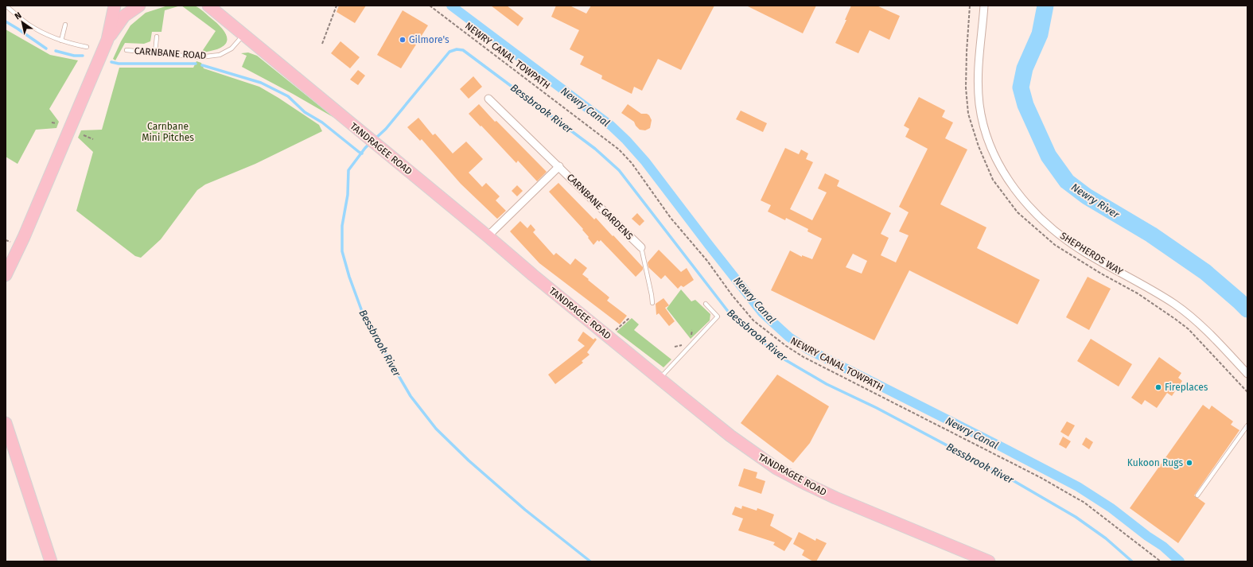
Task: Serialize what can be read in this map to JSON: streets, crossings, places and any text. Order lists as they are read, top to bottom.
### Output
{
  "streets": {
    "highway": ["TANDRAGEE ROAD"],
    "street": ["CARNBANE GARDENS", "SHEPHERDS WAY"],
    "lane": ["CARNBANE ROAD"],
    "path": ["NEWRY CANAL TOWPATH"]
  },
  "crossings": [
    ["CARNBANE ROAD", "TANDRAGEE ROAD"],
    ["TANDRAGEE ROAD", "CARNBANE GARDENS"]
  ],
  "water": ["Newry Canal", "Bessbrook River", "Newry River"],
  "parks": ["Carnbane Mini Pitches"],
  "places": ["Gilmore's", "Fireplaces", "Kukoon Rugs"],
  "north": "top left"
}
